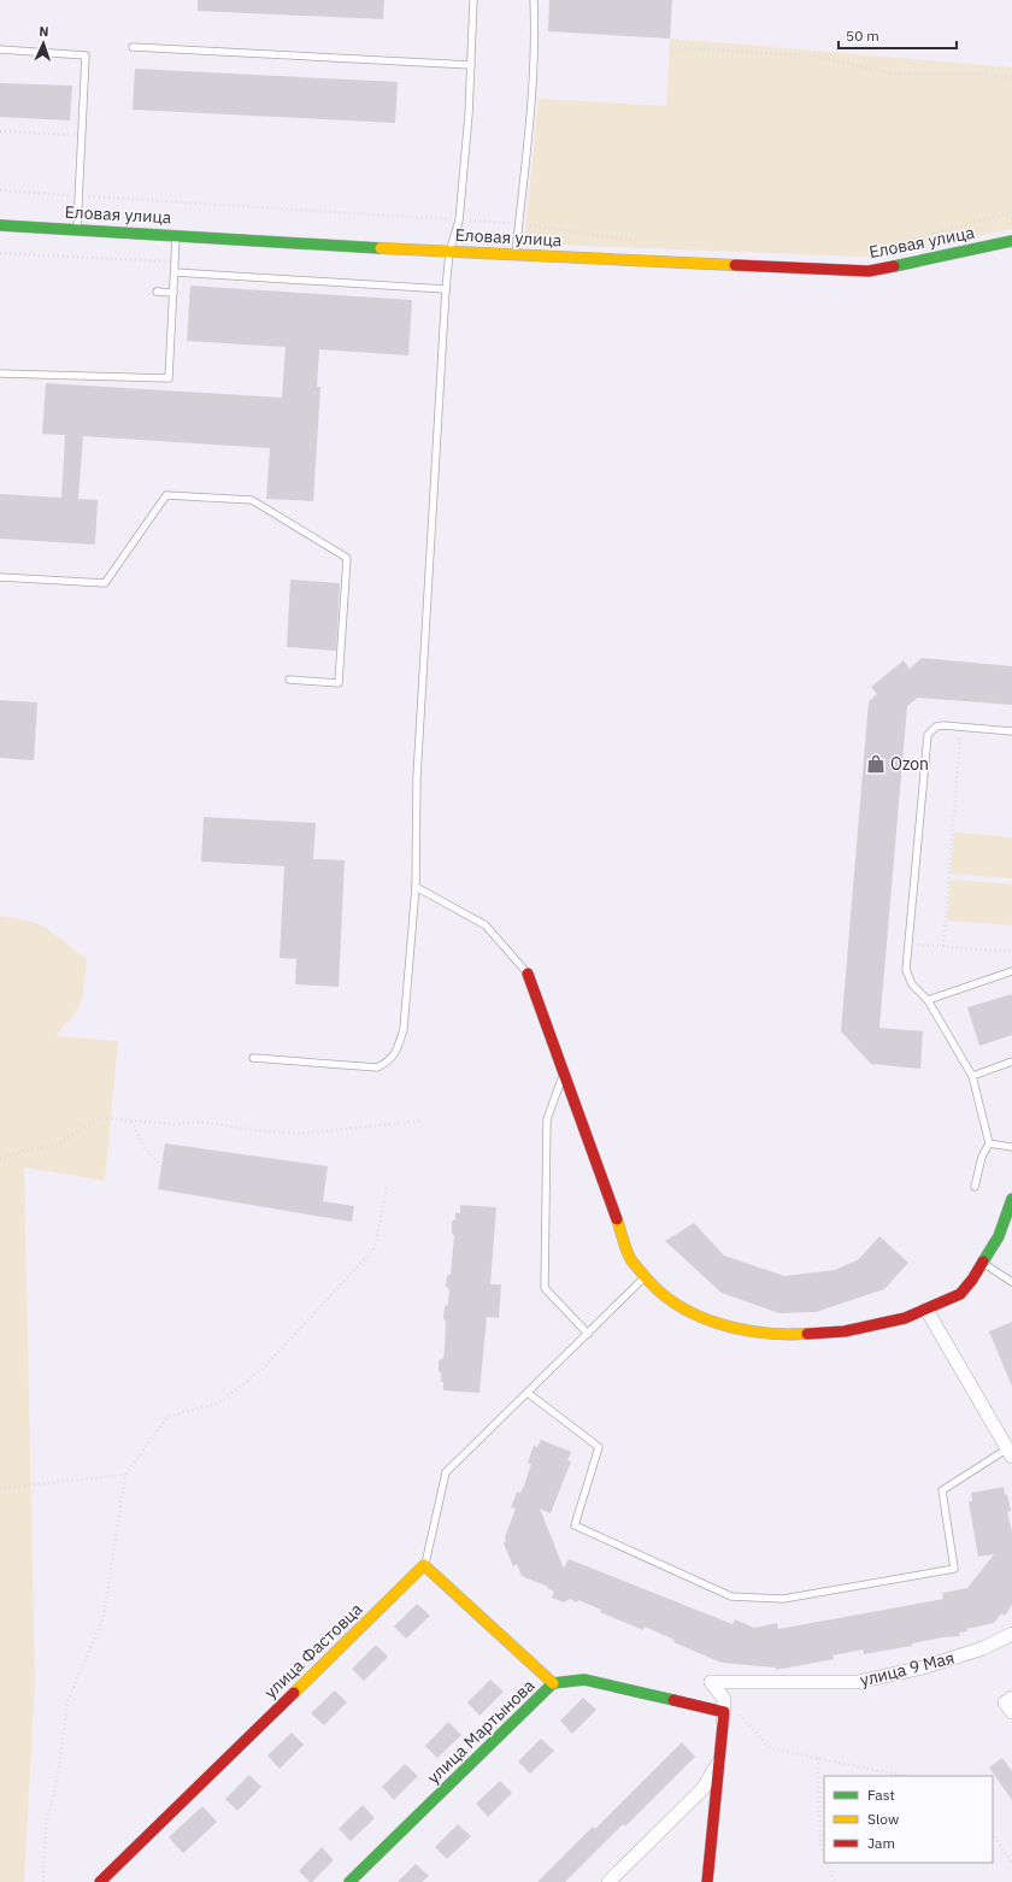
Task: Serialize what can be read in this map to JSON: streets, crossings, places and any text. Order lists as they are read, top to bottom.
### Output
{
  "streets": {
    "street": [
      "Еловая улица",
      "улица Фастовца",
      "улица 9 Мая",
      "улица Мартынова"
    ]
  },
  "places": {
    "shop": ["Ozon"]
  },
  "legend": ["Fast", "Slow", "Jam"],
  "scale_bar": "50 m",
  "north": "top"
}
